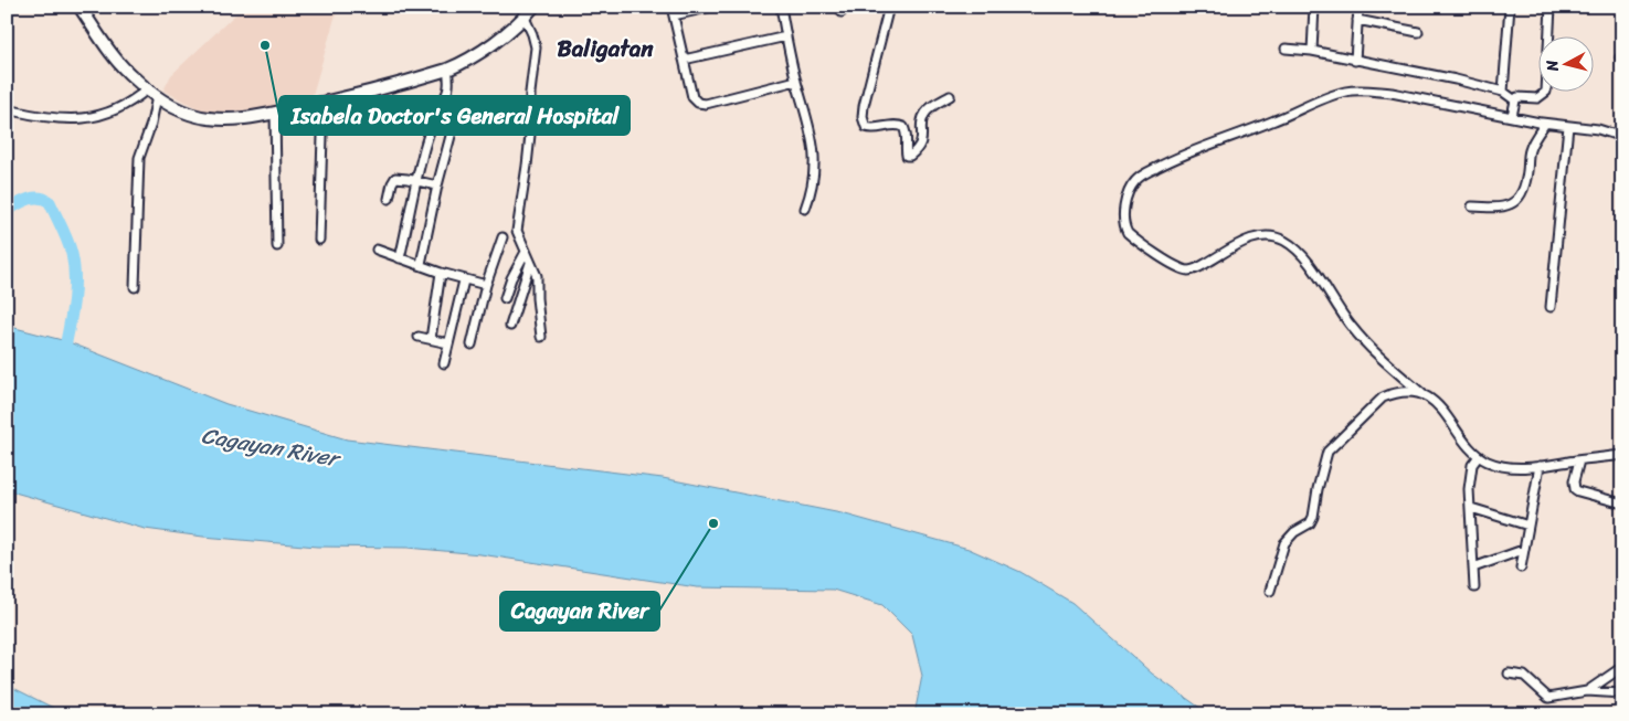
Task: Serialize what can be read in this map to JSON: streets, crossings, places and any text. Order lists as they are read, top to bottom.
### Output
{
  "districts": ["Baligatan"],
  "water": ["Cagayan River"],
  "places": ["Isabela Doctor's General Hospital", "Cagayan River"],
  "north": "left"
}
